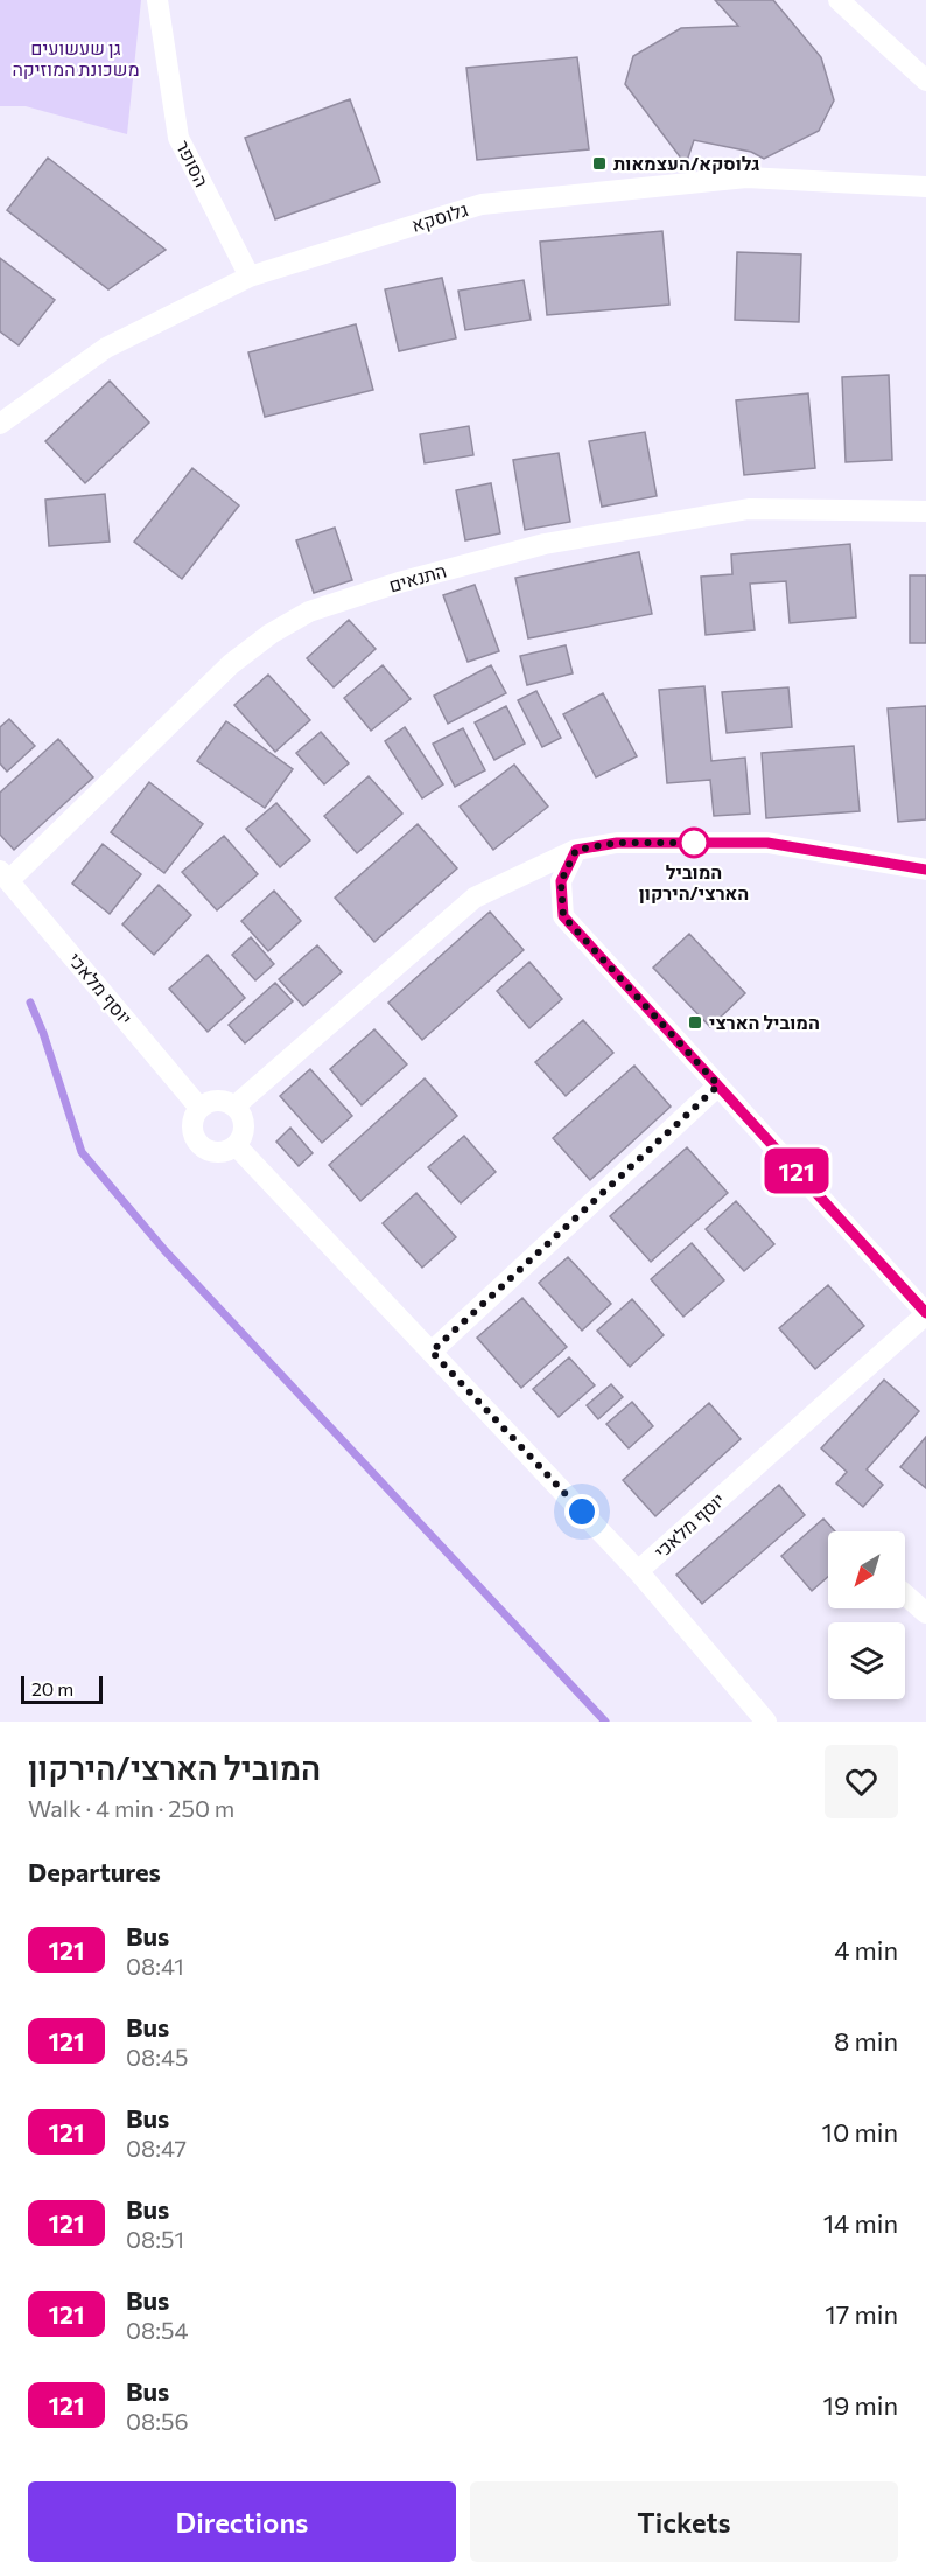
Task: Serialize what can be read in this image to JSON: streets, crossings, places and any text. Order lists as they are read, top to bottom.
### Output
{
  "streets": {
    "street": [
      "הסופר",
      "גלוסקא",
      "התנאים",
      "יוסף מלאכי"
    ]
  },
  "crossings": [
    ["הסופר", "גלוסקא"],
    ["התנאים", "יוסף מלאכי"]
  ],
  "parks": ["גן שעשועים משכונת המוזיקה"],
  "places": {
    "transit": ["גלוסקא/העצמאות", "המוביל הארצי"],
    "other": ["המוביל הארצי/הירקון"]
  },
  "lines": ["bus line 121"],
  "scale_bar": "20 m",
  "north": "bottom left",
  "page": {
    "on_map": "121",
    "scale": "20 m",
    "heading": [
      ["המוביל הארצי/הירקון", "Walk · 4 min · 250 m"],
      "Departures"
    ],
    "list": [
      {
        "mark": "121",
        "name": "Bus",
        "note": "08:41",
        "value": "4 min"
      },
      {
        "mark": "121",
        "name": "Bus",
        "note": "08:45",
        "value": "8 min"
      },
      {
        "mark": "121",
        "name": "Bus",
        "note": "08:47",
        "value": "10 min"
      },
      {
        "mark": "121",
        "name": "Bus",
        "note": "08:51",
        "value": "14 min"
      },
      {
        "mark": "121",
        "name": "Bus",
        "note": "08:54",
        "value": "17 min"
      },
      {
        "mark": "121",
        "name": "Bus",
        "note": "08:56",
        "value": "19 min"
      }
    ],
    "buttons": ["Directions", "Tickets"]
  }
}
